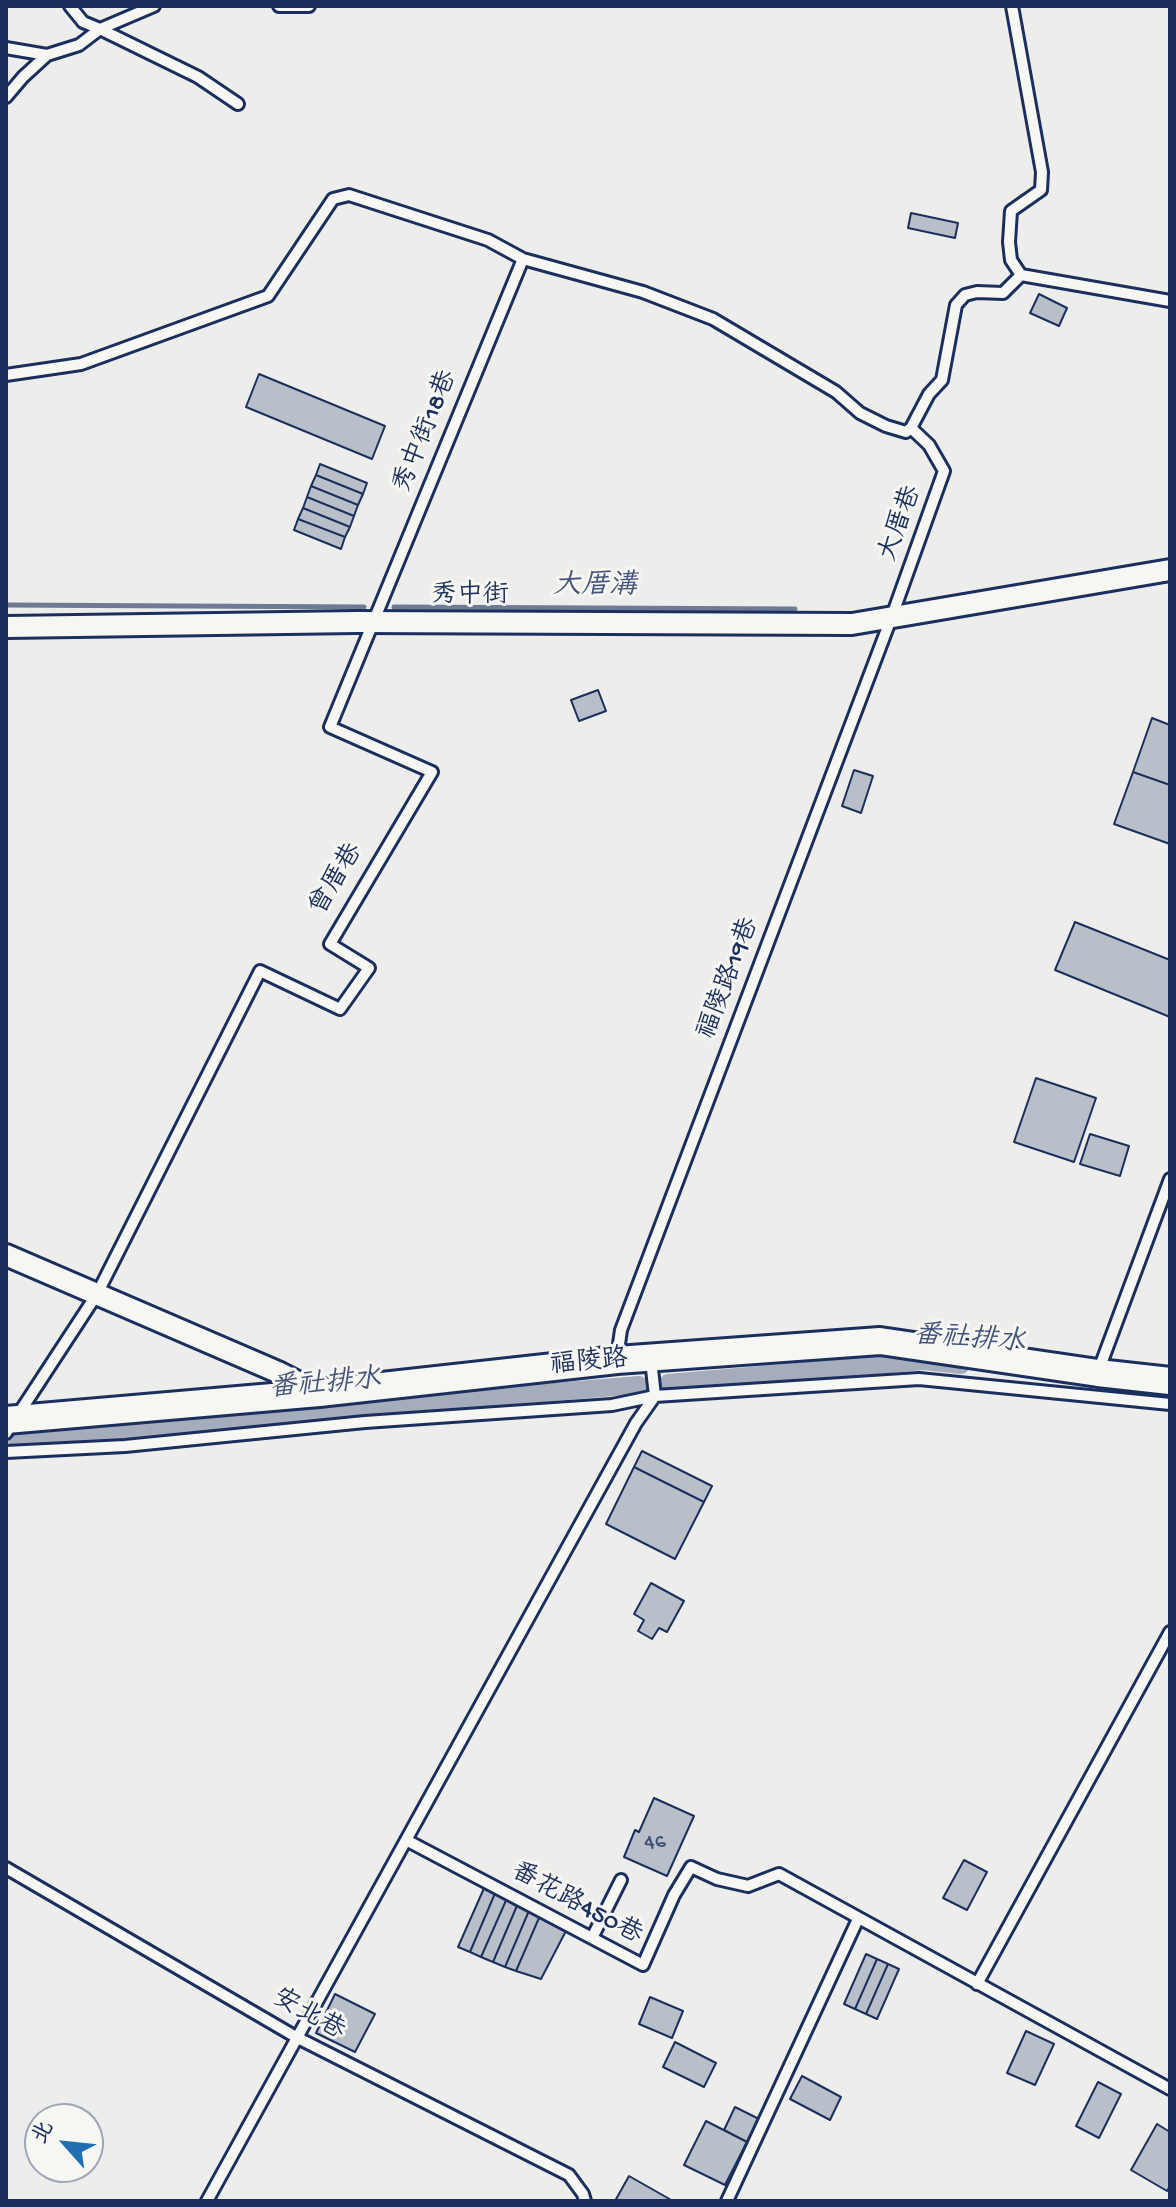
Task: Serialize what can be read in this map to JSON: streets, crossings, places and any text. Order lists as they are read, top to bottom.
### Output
{
  "streets": {
    "street": ["秀中街", "福陵路"],
    "lane": [
      "秀中街18巷",
      "大厝巷",
      "曾厝巷",
      "福陵路19巷",
      "番花路450巷",
      "安北巷"
    ]
  },
  "crossings": [
    ["秀中街18巷", "秀中街"],
    ["秀中街18巷", "曾厝巷"],
    ["大厝巷", "秀中街"],
    ["大厝巷", "福陵路19巷"],
    ["秀中街", "曾厝巷"],
    ["秀中街", "福陵路19巷"],
    ["曾厝巷", "福陵路"],
    ["福陵路19巷", "福陵路"]
  ],
  "water": ["大厝溝", "番社排水"],
  "house_numbers": ["46"],
  "north": "top left"
}
